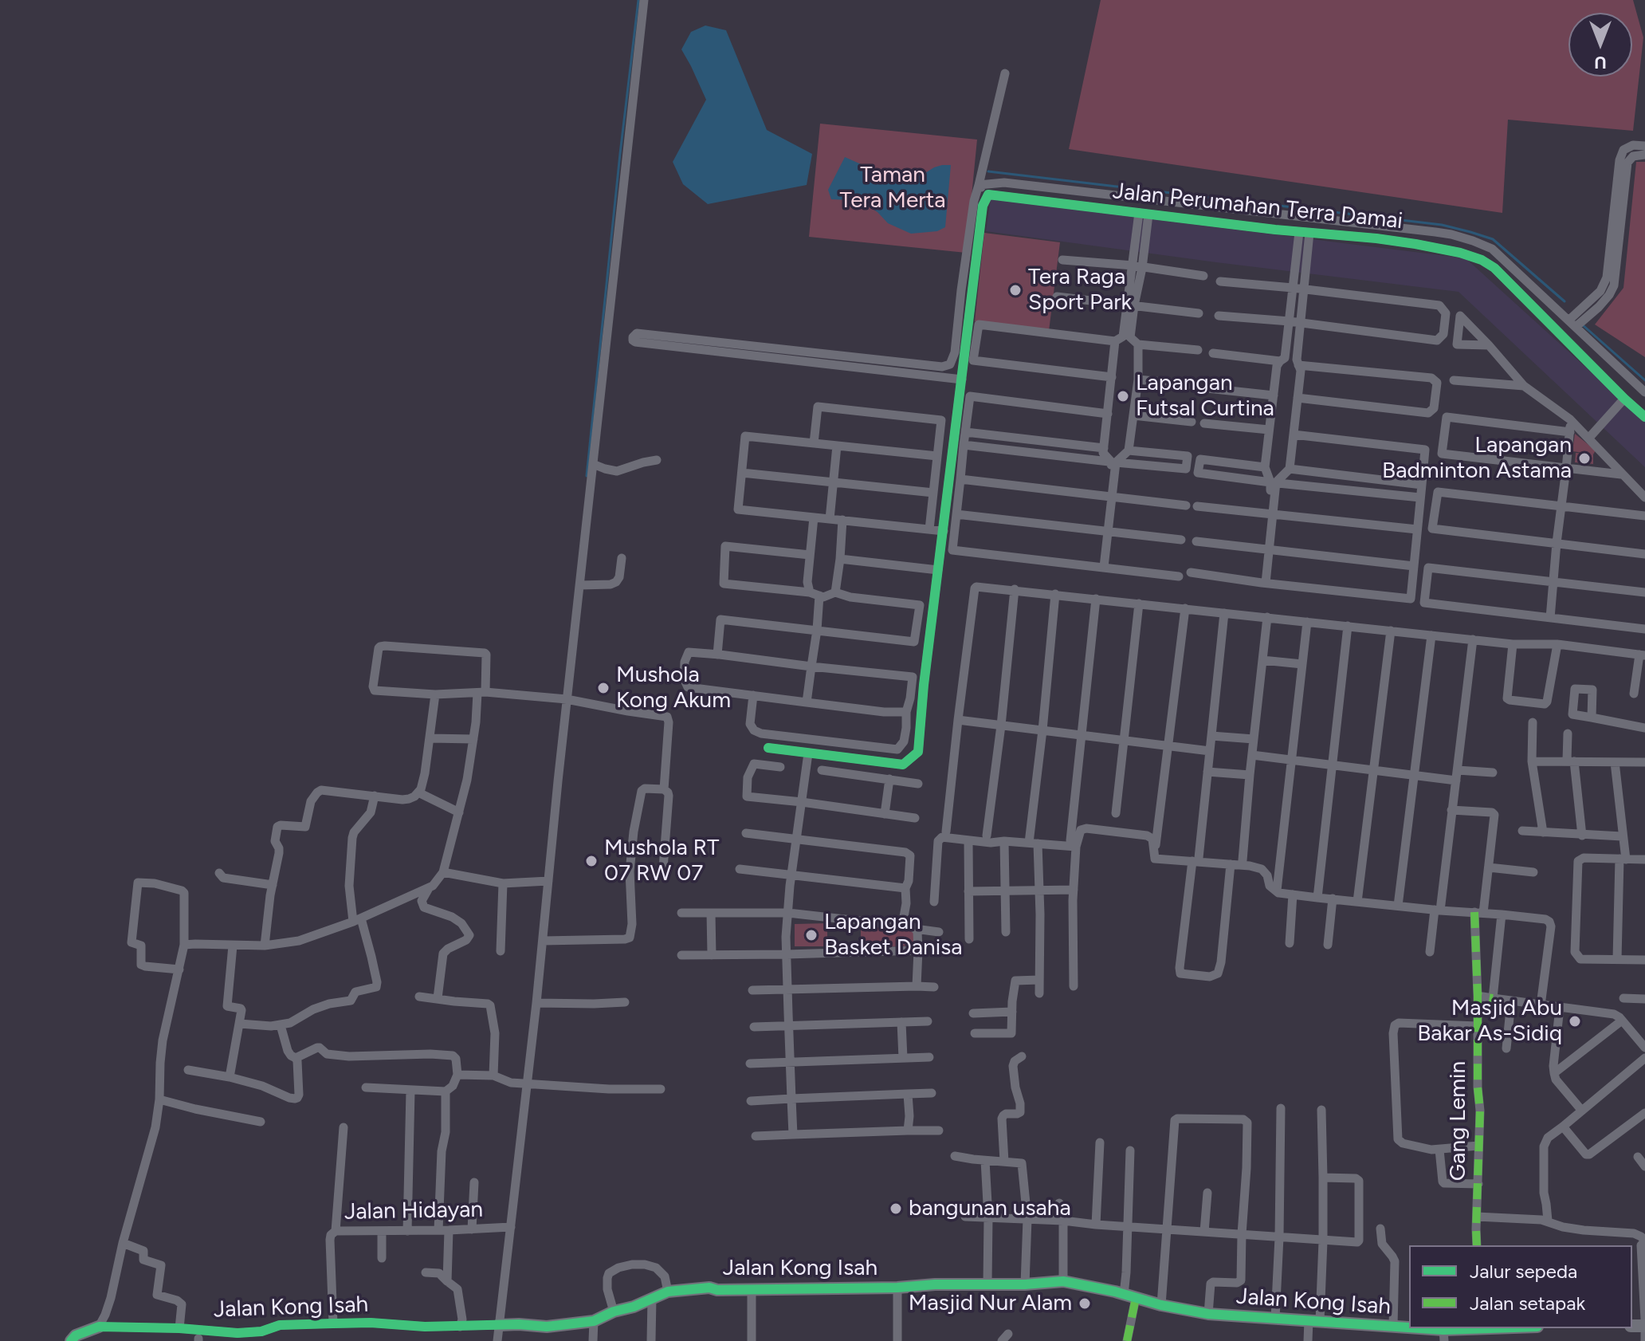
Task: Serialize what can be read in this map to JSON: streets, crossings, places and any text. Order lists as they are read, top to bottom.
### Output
{
  "streets": {
    "street": [
      "Jalan Perumahan Terra Damai",
      "Gang Lemin",
      "Jalan Hidayan",
      "Jalan Kong Isah"
    ]
  },
  "crossings": [
    ["Jalan Hidayan", "Jalan Kong Isah"]
  ],
  "parks": ["Taman Tera Merta"],
  "places": [
    "Tera Raga Sport Park",
    "Lapangan Futsal Curtina",
    "Lapangan Badminton Astama",
    "Mushola Kong Akum",
    "Mushola RT 07 RW 07",
    "Lapangan Basket Danisa",
    "Masjid Abu Bakar As-Sidiq",
    "bangunan usaha",
    "Masjid Nur Alam"
  ],
  "legend": ["Jalur sepeda", "Jalan setapak"],
  "north": "bottom"
}
